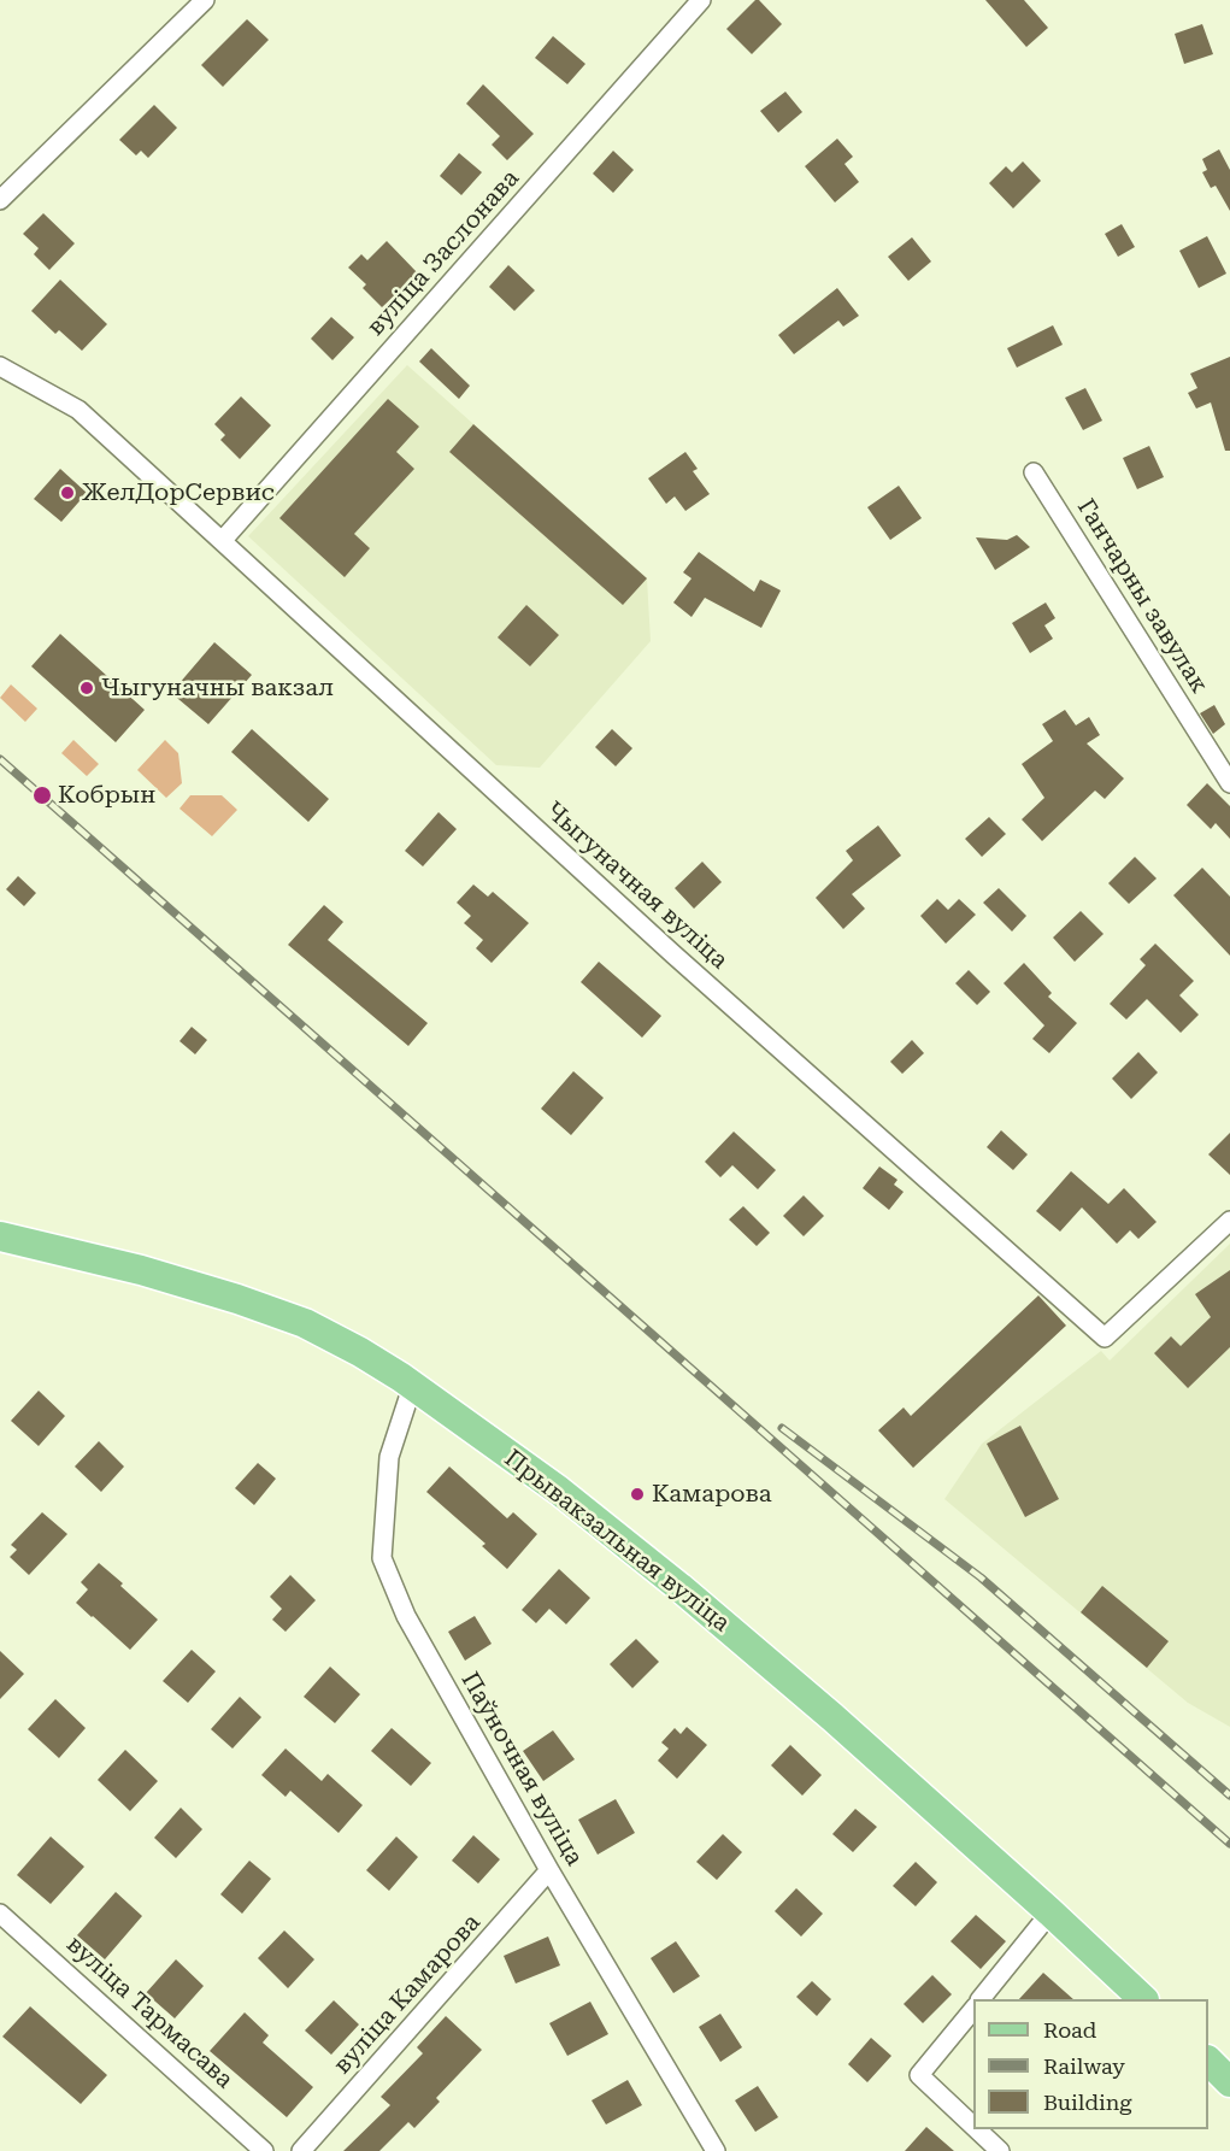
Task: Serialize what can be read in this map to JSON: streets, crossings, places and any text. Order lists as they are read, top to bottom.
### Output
{
  "streets": {
    "main road": ["Прывакзальная вуліца"],
    "street": [
      "вуліца Заслонава",
      "Ганчарны завулак",
      "Чыгуначная вуліца",
      "Паўночная вуліца",
      "вуліца Камарова",
      "вуліца Тармасава"
    ]
  },
  "crossings": [
    ["вуліца Заслонава", "Чыгуначная вуліца"],
    ["Прывакзальная вуліца", "Паўночная вуліца"],
    ["Паўночная вуліца", "вуліца Камарова"]
  ],
  "places": [
    "ЖелДорСервис",
    "Чыгуначны вакзал",
    "Кобрын",
    "Камарова"
  ],
  "legend": ["Road", "Railway", "Building"]
}
